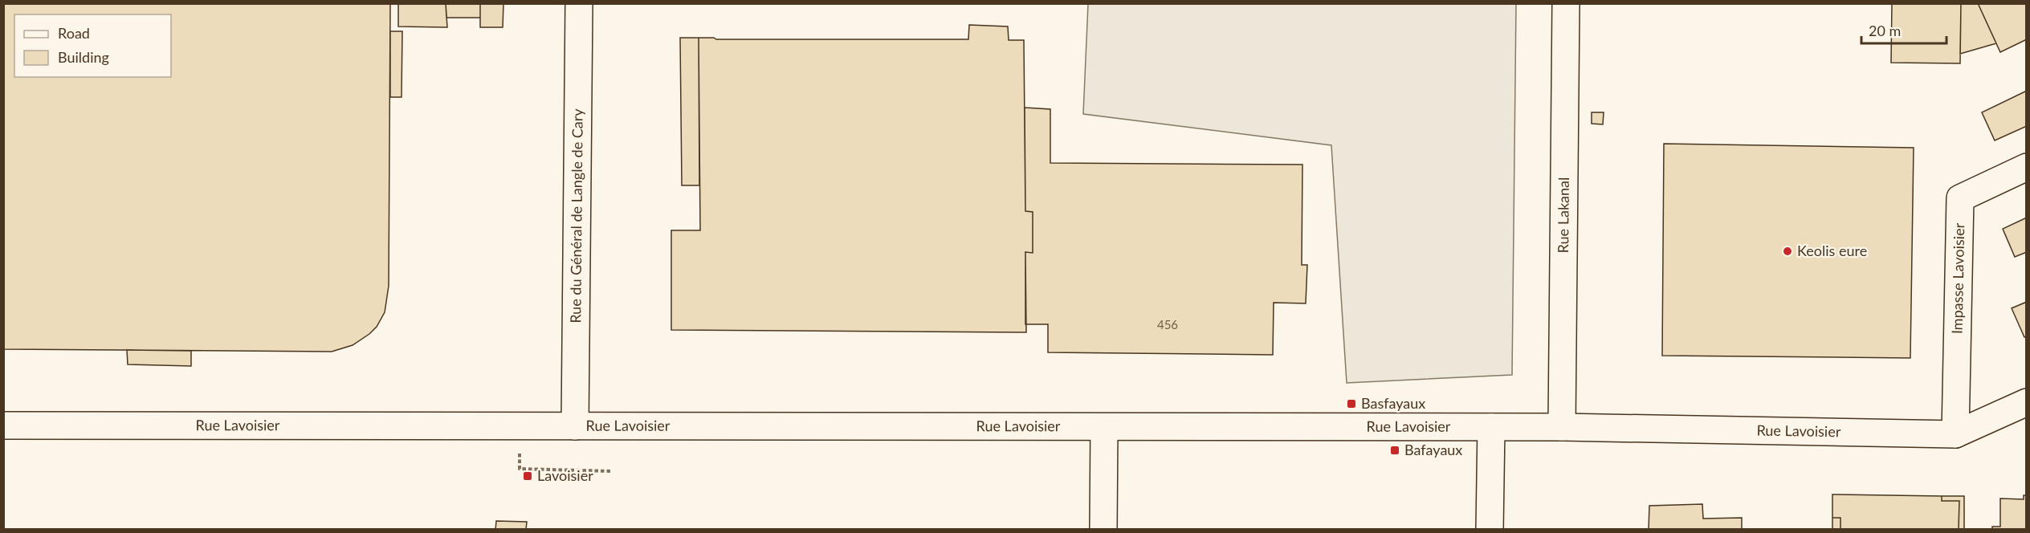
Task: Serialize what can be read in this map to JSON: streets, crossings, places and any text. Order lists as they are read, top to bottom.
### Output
{
  "streets": {
    "street": [
      "Rue du Général de Langle de Cary",
      "Rue Lakanal",
      "Impasse Lavoisier",
      "Rue Lavoisier"
    ]
  },
  "crossings": [
    ["Rue du Général de Langle de Cary", "Rue Lavoisier"],
    ["Rue Lakanal", "Rue Lavoisier"],
    ["Impasse Lavoisier", "Rue Lavoisier"]
  ],
  "places": {
    "other": ["Keolis eure"],
    "transit": ["Basfayaux", "Bafayaux", "Lavoisier"]
  },
  "house_numbers": ["456"],
  "legend": ["Road", "Building"],
  "scale_bar": "20 m"
}
